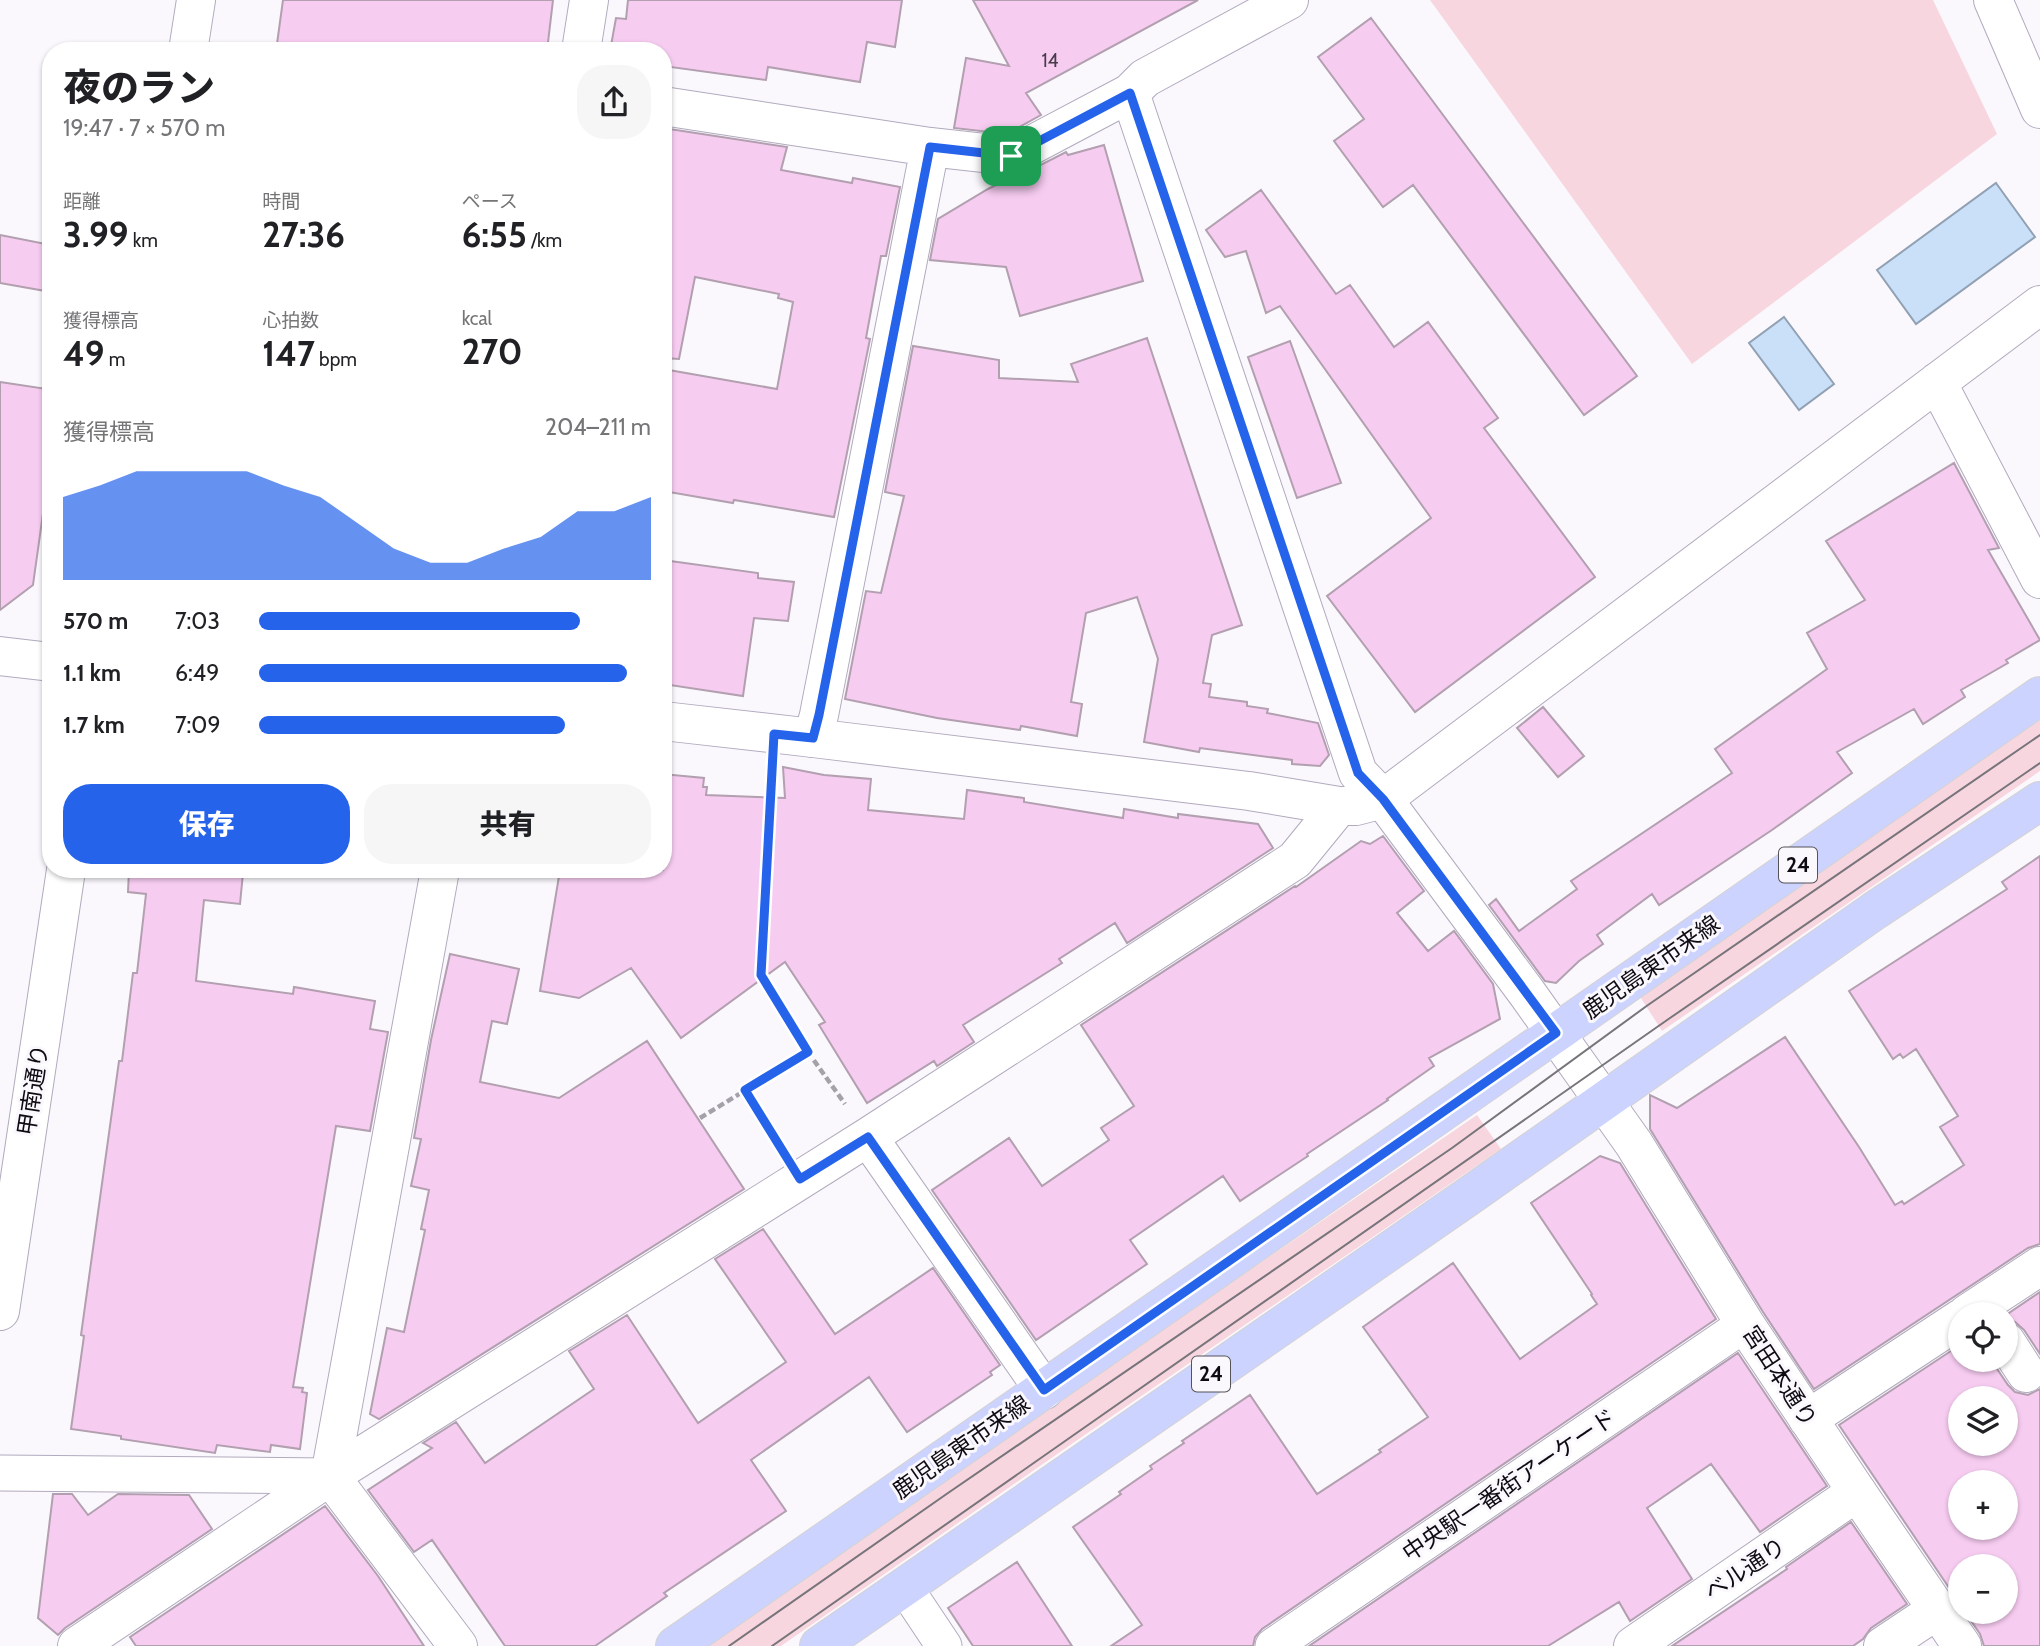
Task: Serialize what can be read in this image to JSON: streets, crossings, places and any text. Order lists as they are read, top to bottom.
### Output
{
  "streets": {
    "main road": ["24", "鹿児島東市来線"],
    "street": [
      "甲南通り",
      "宮田本通り",
      "中央駅一番街アーケード",
      "ベル通り"
    ]
  },
  "crossings": [
    ["24", "宮田本通り"],
    ["鹿児島東市来線", "宮田本通り"],
    ["宮田本通り", "中央駅一番街アーケード"],
    ["宮田本通り", "ベル通り"]
  ],
  "house_numbers": ["14"],
  "page": {
    "heading": ["夜のラン", "19:47 · 7 × 570 m"],
    "stats": [
      ["距離", "3.99 km"],
      ["時間", "27:36"],
      ["ペース", "6:55 /km"],
      ["獲得標高", "49 m"],
      ["心拍数", "147 bpm"],
      ["kcal", "270"]
    ],
    "chart": ["獲得標高", "204–211 m"],
    "list": [
      {
        "name": "570 m",
        "note": "7:03"
      },
      {
        "name": "1.1 km",
        "note": "6:49"
      },
      {
        "name": "1.7 km",
        "note": "7:09"
      }
    ],
    "buttons": ["保存", "共有"],
    "map_buttons": ["+", "−"]
  }
}
